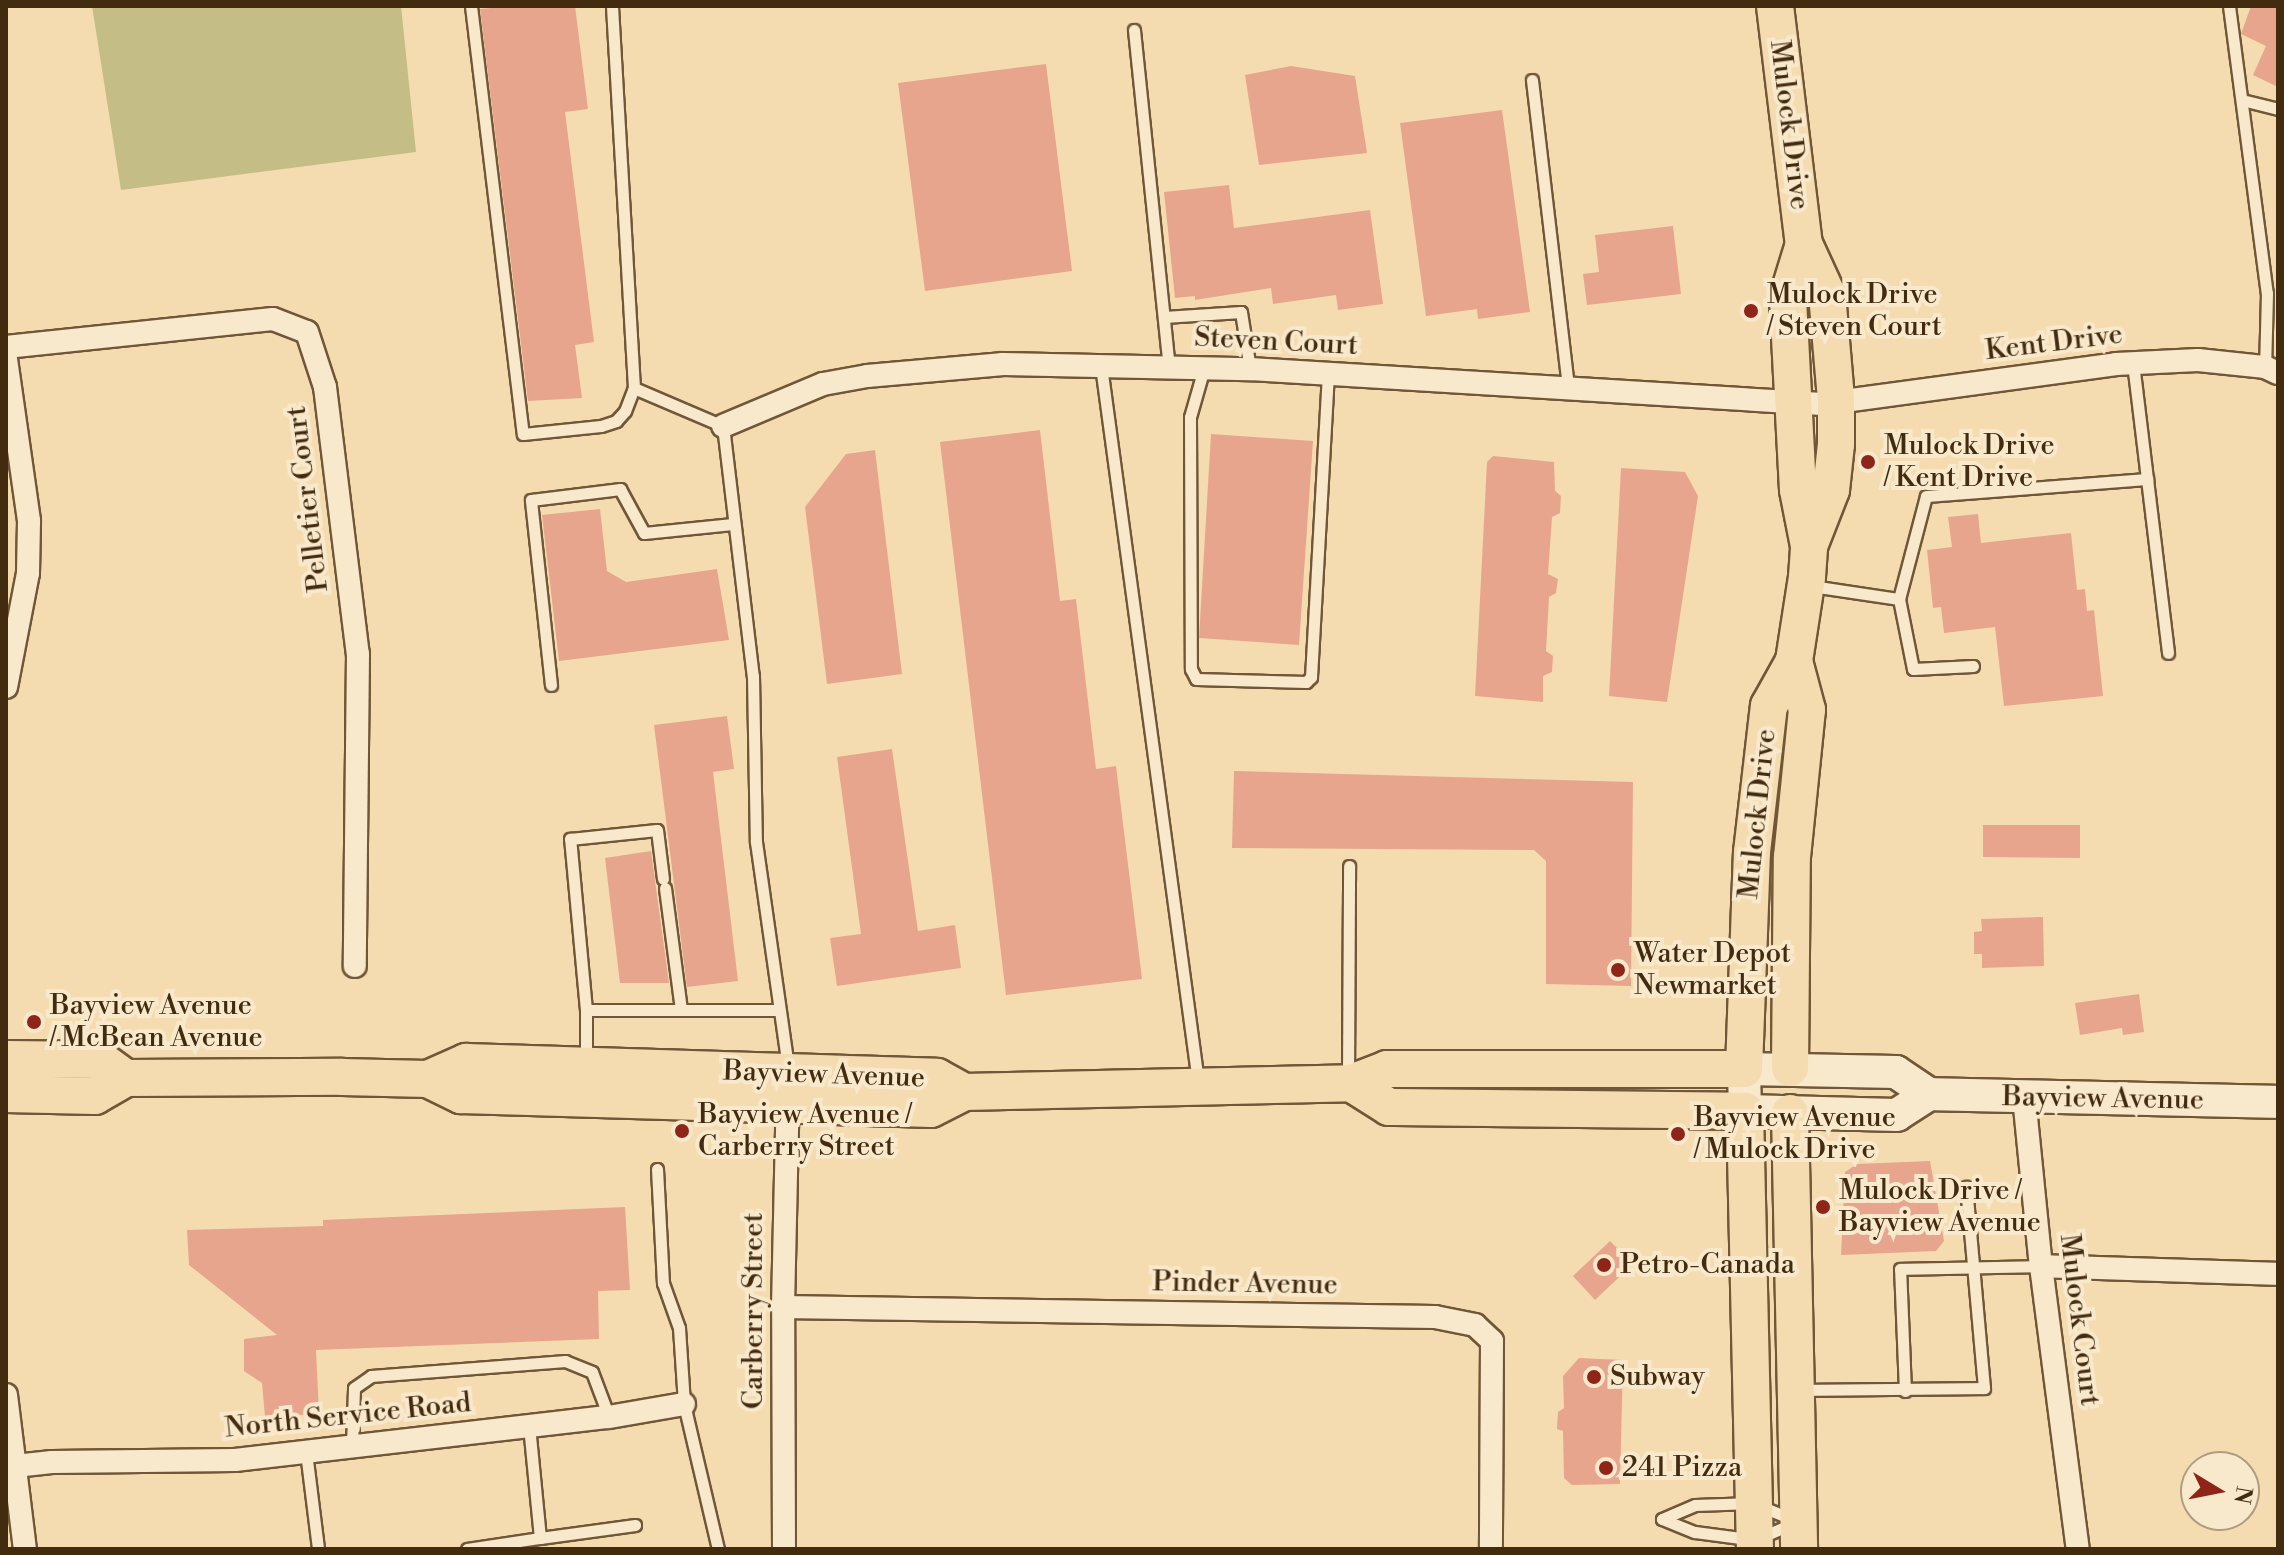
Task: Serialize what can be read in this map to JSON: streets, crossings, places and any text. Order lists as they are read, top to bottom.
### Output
{
  "streets": {
    "main road": ["Mulock Drive", "Bayview Avenue"],
    "street": [
      "Steven Court",
      "Kent Drive",
      "Pelletier Court",
      "Pinder Avenue",
      "Carberry Street",
      "Mulock Court",
      "North Service Road"
    ]
  },
  "crossings": [
    ["Mulock Drive", "Steven Court"],
    ["Mulock Drive", "Kent Drive"],
    ["Steven Court", "Kent Drive"],
    ["Bayview Avenue", "Carberry Street"],
    ["Bayview Avenue", "Mulock Court"],
    ["Pinder Avenue", "Carberry Street"]
  ],
  "places": [
    "Mulock Drive / Steven Court",
    "Mulock Drive / Kent Drive",
    "Water Depot Newmarket",
    "Bayview Avenue / McBean Avenue",
    "Bayview Avenue / Carberry Street",
    "Bayview Avenue / Mulock Drive",
    "Mulock Drive / Bayview Avenue",
    "Petro-Canada",
    "Subway",
    "241 Pizza"
  ],
  "north": "right"
}
